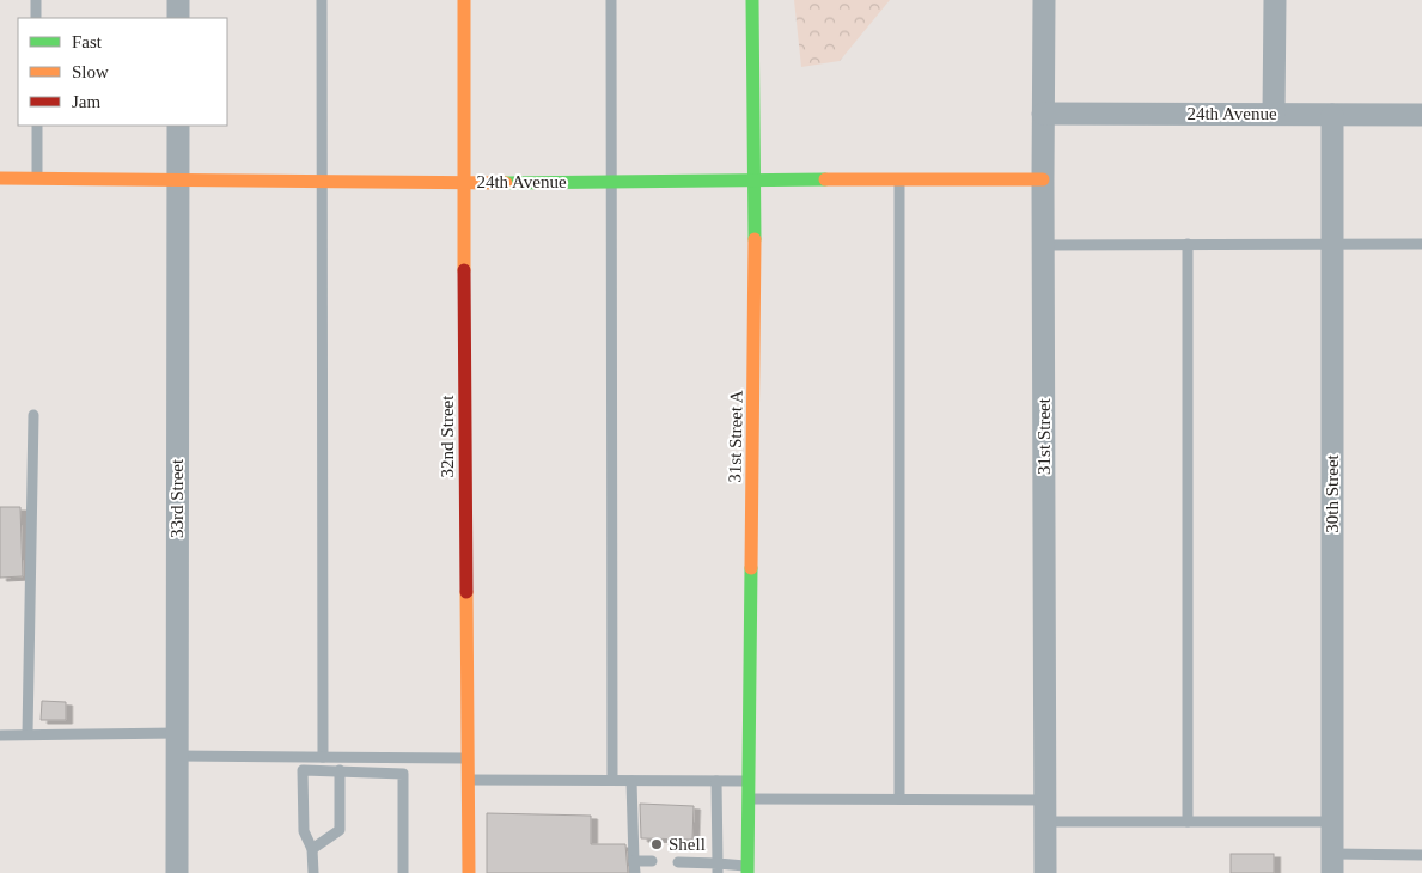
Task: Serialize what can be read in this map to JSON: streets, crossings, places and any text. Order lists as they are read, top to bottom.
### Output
{
  "streets": {
    "street": [
      "24th Avenue",
      "32nd Street",
      "31st Street A",
      "31st Street",
      "30th Street",
      "33rd Street"
    ]
  },
  "crossings": [
    ["24th Avenue", "32nd Street"],
    ["24th Avenue", "31st Street A"],
    ["24th Avenue", "31st Street"],
    ["24th Avenue", "30th Street"],
    ["24th Avenue", "33rd Street"]
  ],
  "places": ["Shell"],
  "legend": ["Fast", "Slow", "Jam"]
}
